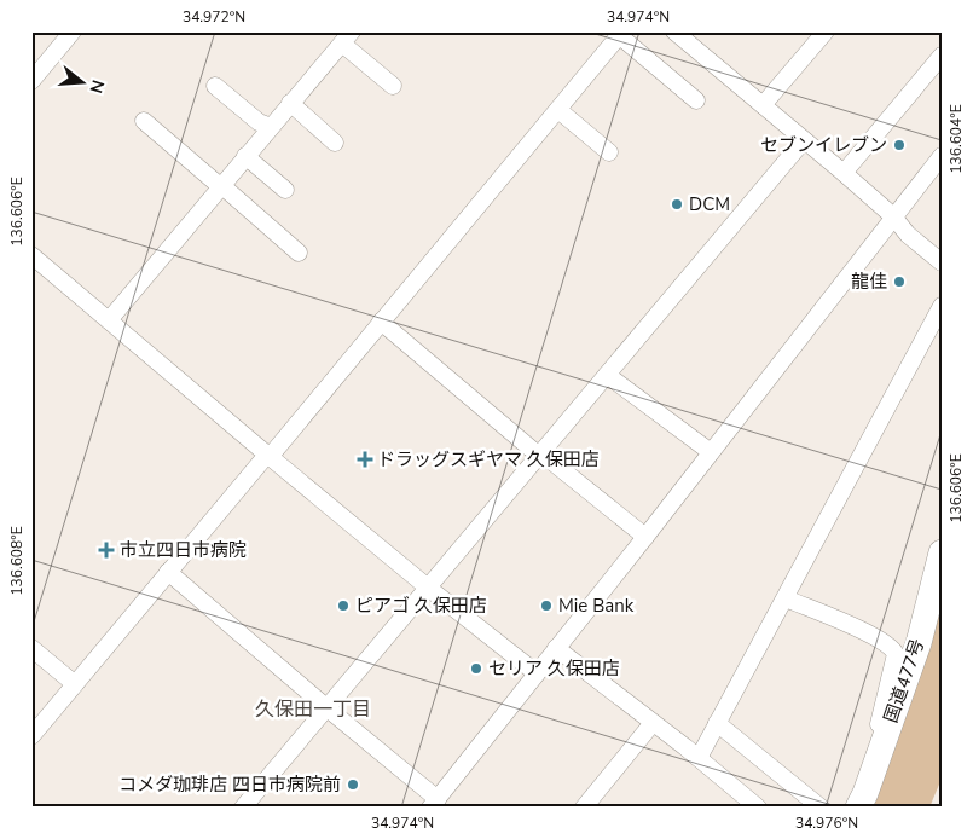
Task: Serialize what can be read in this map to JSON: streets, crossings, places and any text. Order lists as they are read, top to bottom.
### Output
{
  "streets": {
    "highway": ["国道477号"]
  },
  "districts": ["久保田一丁目"],
  "places": {
    "other": [
      "セブンイレブン",
      "DCM",
      "龍佳",
      "ピアゴ 久保田店",
      "Mie Bank",
      "セリア 久保田店",
      "コメダ珈琲店 四日市病院前"
    ],
    "health": ["ドラッグスギヤマ 久保田店", "市立四日市病院"]
  },
  "north": "right",
  "coordinates": [
    "34.972°N",
    "34.974°N",
    "136.604°E",
    "136.606°E",
    "136.608°E",
    "34.976°N"
  ]
}
